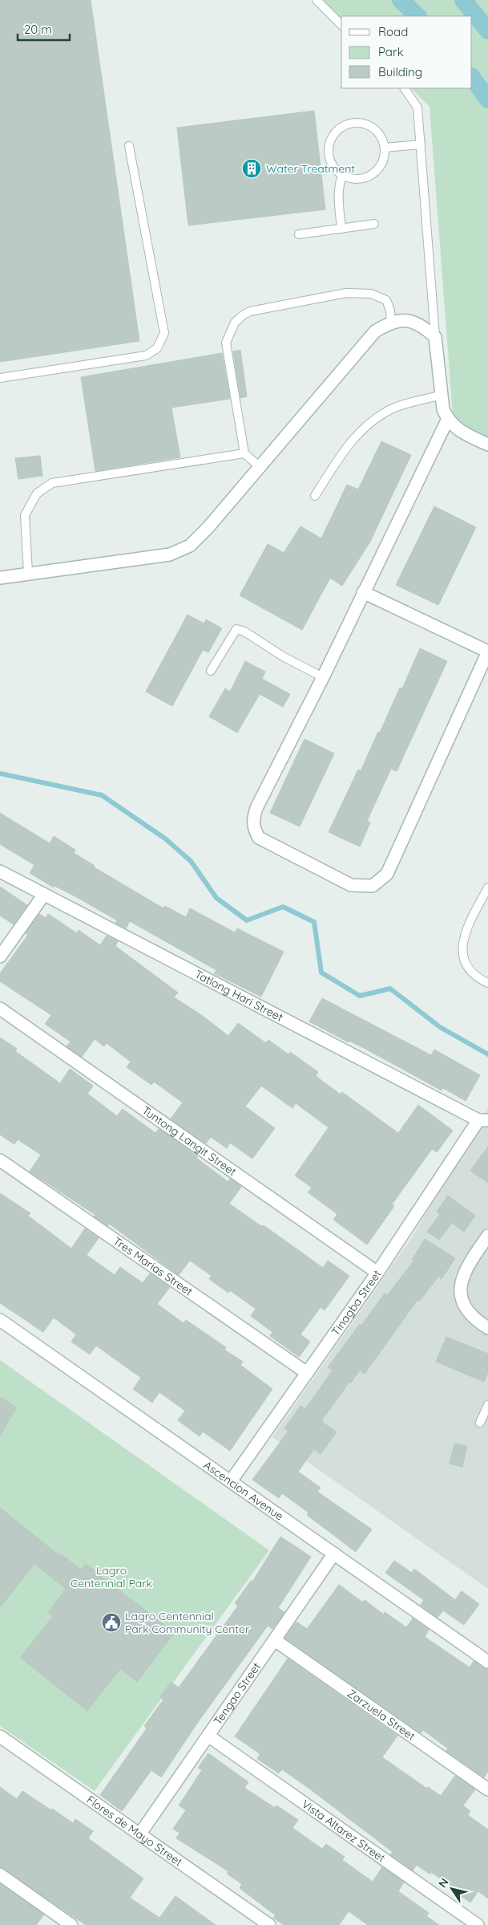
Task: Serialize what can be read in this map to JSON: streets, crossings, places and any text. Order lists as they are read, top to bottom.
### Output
{
  "streets": {
    "street": [
      "Tatlong Hari Street",
      "Tuntong Langit Street",
      "Tres Marias Street",
      "Tinagba Street",
      "Ascencion Avenue",
      "Tengao Street",
      "Zarzuela Street",
      "Flores de Mayo Street",
      "Vista Altarez Street"
    ]
  },
  "crossings": [
    ["Tatlong Hari Street", "Tinagba Street"],
    ["Tuntong Langit Street", "Tinagba Street"],
    ["Tres Marias Street", "Tinagba Street"],
    ["Tinagba Street", "Ascencion Avenue"],
    ["Ascencion Avenue", "Tengao Street"],
    ["Tengao Street", "Zarzuela Street"],
    ["Tengao Street", "Flores de Mayo Street"],
    ["Tengao Street", "Vista Altarez Street"]
  ],
  "parks": ["Lagro Centennial Park"],
  "places": {
    "building": ["Water Treatment"],
    "public building": ["Lagro Centennial Park Community Center"]
  },
  "legend": ["Road", "Park", "Building"],
  "scale_bar": "20 m",
  "north": "top left"
}
